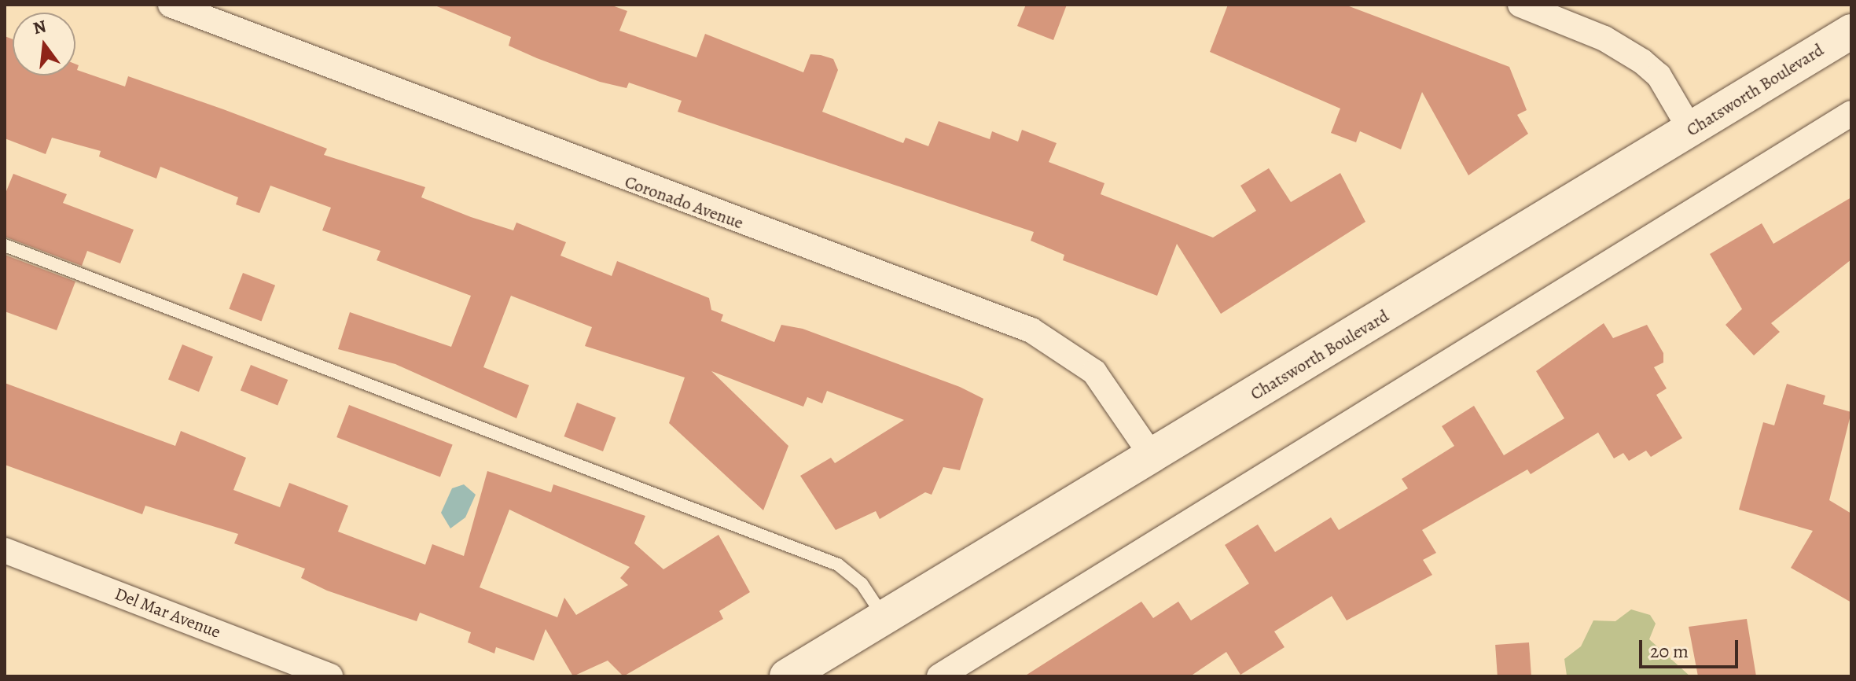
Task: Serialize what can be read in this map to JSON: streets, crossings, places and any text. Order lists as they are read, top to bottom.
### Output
{
  "streets": {
    "main road": ["Chatsworth Boulevard"],
    "street": ["Coronado Avenue", "Del Mar Avenue"]
  },
  "crossings": [
    ["Chatsworth Boulevard", "Coronado Avenue"]
  ],
  "scale_bar": "20 m",
  "north": "top"
}
